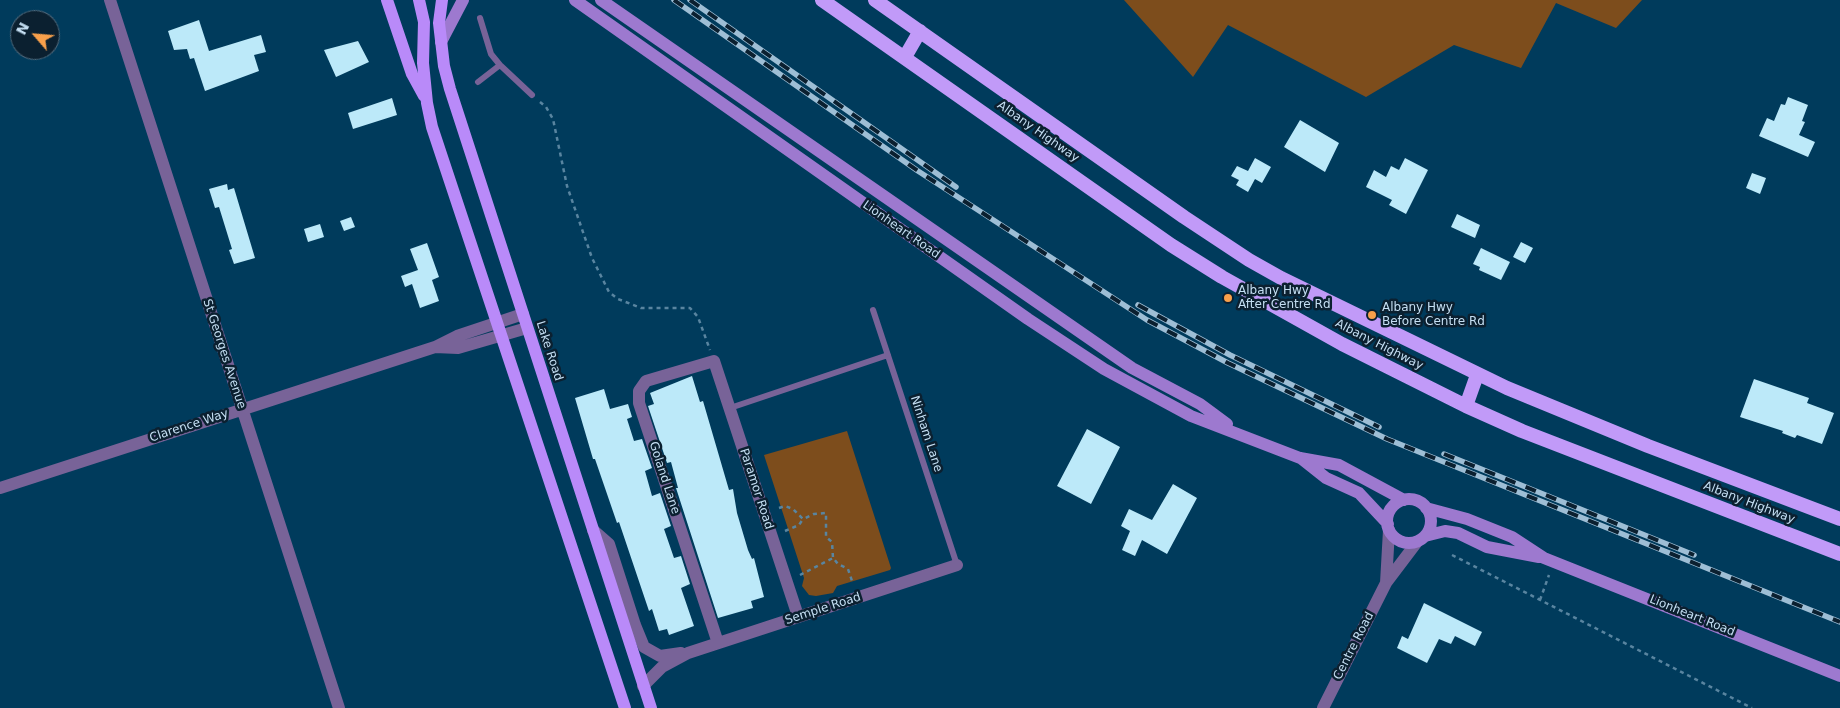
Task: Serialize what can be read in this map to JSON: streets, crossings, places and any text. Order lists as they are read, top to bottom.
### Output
{
  "streets": {
    "highway": ["Albany Highway"],
    "main road": ["Lionheart Road", "Lake Road"],
    "street": [
      "St Georges Avenue",
      "Clarence Way",
      "Goland Lane",
      "Paramor Road",
      "Semple Road",
      "Centre Road"
    ],
    "lane": ["Ninham Lane"]
  },
  "crossings": [
    ["Lionheart Road", "Centre Road"],
    ["Lake Road", "Clarence Way"],
    ["Lake Road", "Semple Road"],
    ["St Georges Avenue", "Clarence Way"],
    ["Ninham Lane", "Semple Road"],
    ["Goland Lane", "Paramor Road"],
    ["Goland Lane", "Semple Road"],
    ["Paramor Road", "Semple Road"]
  ],
  "places": ["Albany Hwy After Centre Rd", "Albany Hwy Before Centre Rd"],
  "north": "top left"
}
